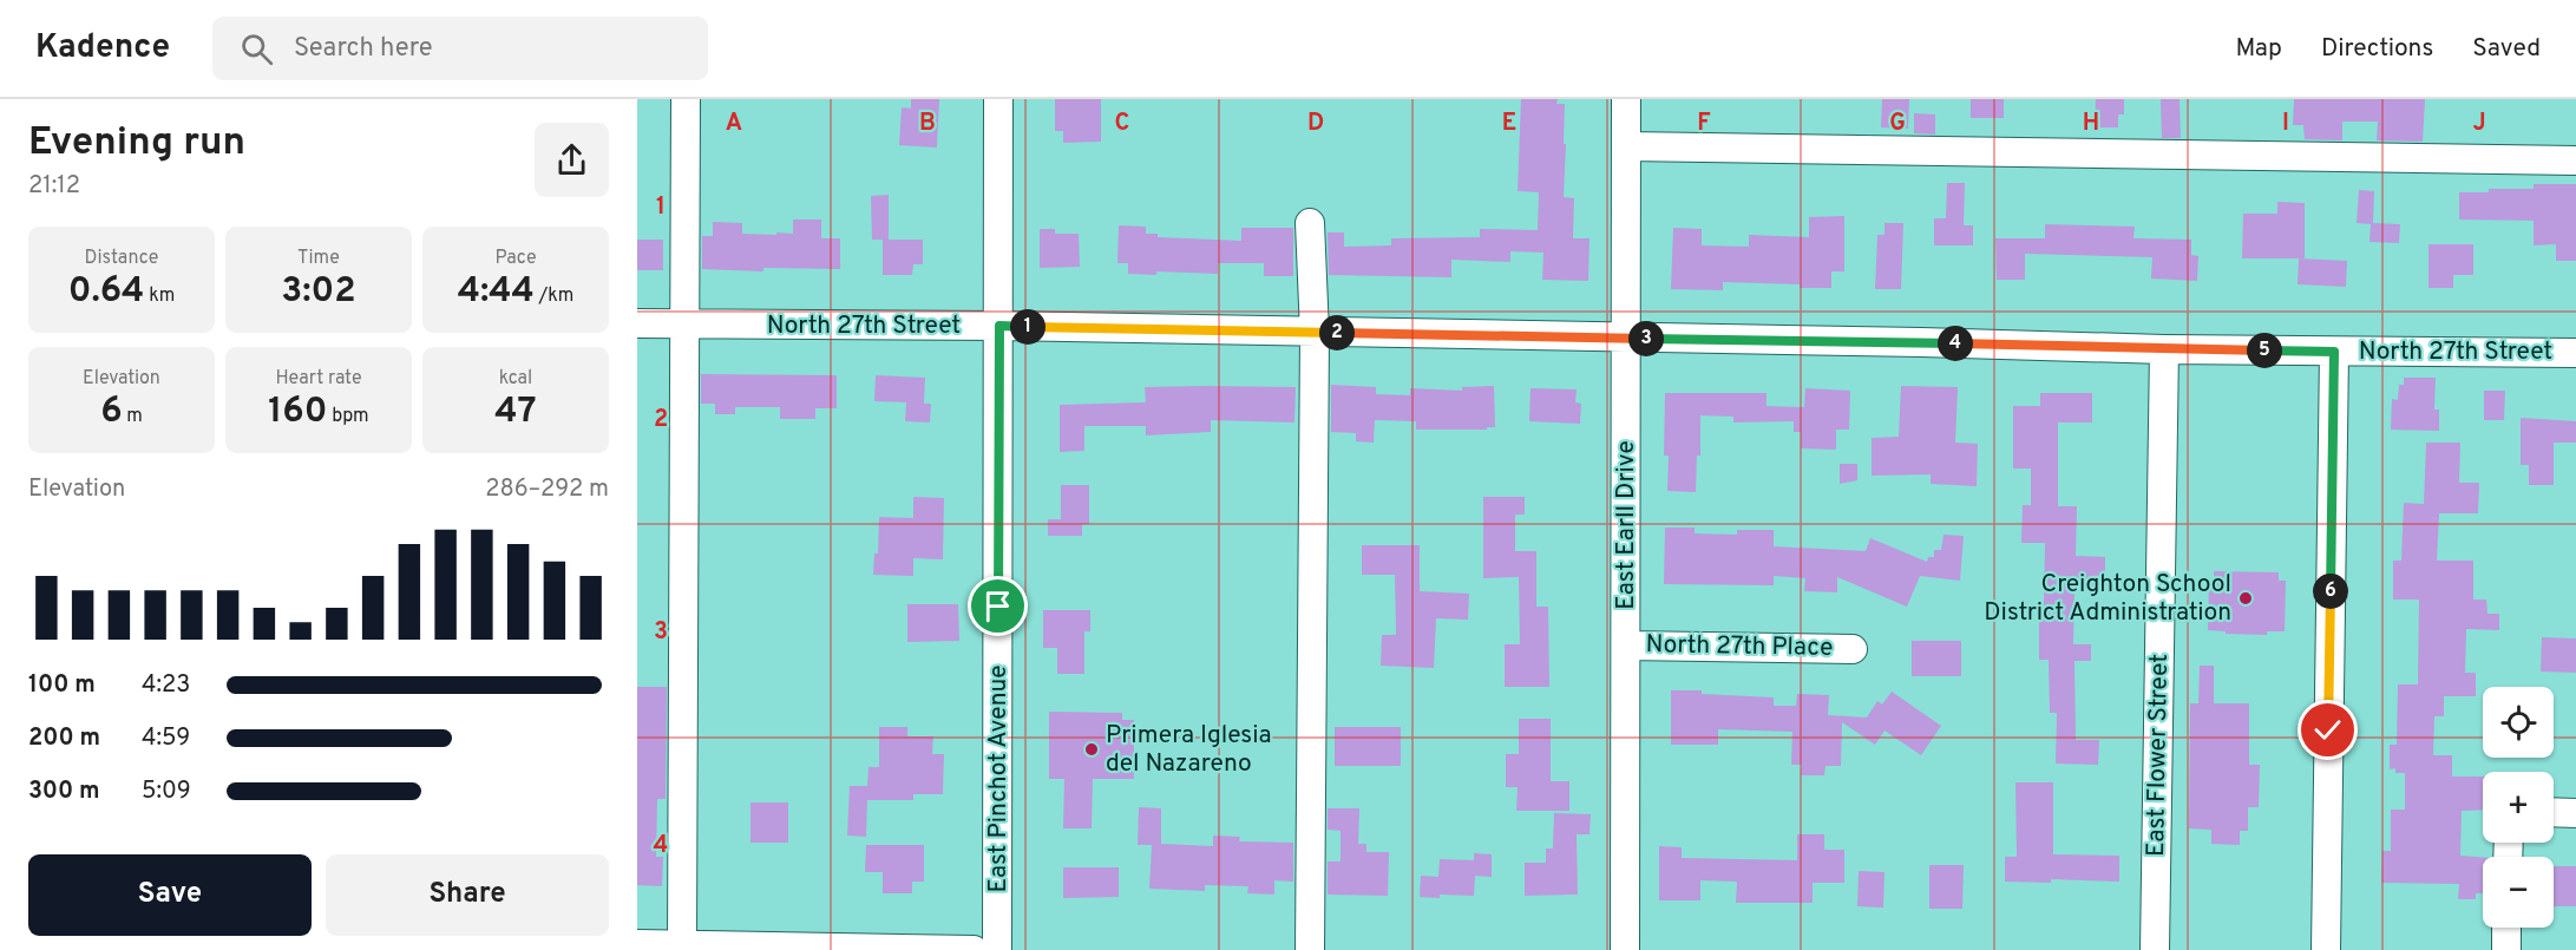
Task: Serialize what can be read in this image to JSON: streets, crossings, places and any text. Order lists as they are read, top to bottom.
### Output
{
  "streets": {
    "street": [
      "North 27th Street",
      "East Earll Drive",
      "North 27th Place",
      "East Flower Street",
      "East Pinchot Avenue"
    ]
  },
  "crossings": [
    ["North 27th Street", "East Earll Drive"],
    ["North 27th Street", "East Flower Street"],
    ["North 27th Street", "East Pinchot Avenue"],
    ["East Earll Drive", "North 27th Place"]
  ],
  "places": ["Creighton School District Administration", "Primera Iglesia del Nazareno"],
  "page": {
    "header": "Kadence",
    "search": "Search here",
    "nav": ["Map", "Directions", "Saved"],
    "heading": ["Evening run", "21:12"],
    "stats": [
      ["Distance", "0.64 km"],
      ["Time", "3:02"],
      ["Pace", "4:44 /km"],
      ["Elevation", "6 m"],
      ["Heart rate", "160 bpm"],
      ["kcal", "47"]
    ],
    "pins": [
      "1",
      "2",
      "3",
      "4",
      "5",
      "6"
    ],
    "chart": ["Elevation", "286–292 m"],
    "list": [
      {
        "name": "100 m",
        "note": "4:23"
      },
      {
        "name": "200 m",
        "note": "4:59"
      },
      {
        "name": "300 m",
        "note": "5:09"
      }
    ],
    "map_buttons": ["+", "−"],
    "buttons": ["Save", "Share"]
  },
  "grid": {
    "columns": [
      "A",
      "B",
      "C",
      "D",
      "E",
      "F",
      "G",
      "H",
      "I",
      "J"
    ],
    "rows": [
      "1",
      "2",
      "3",
      "4"
    ]
  }
}
